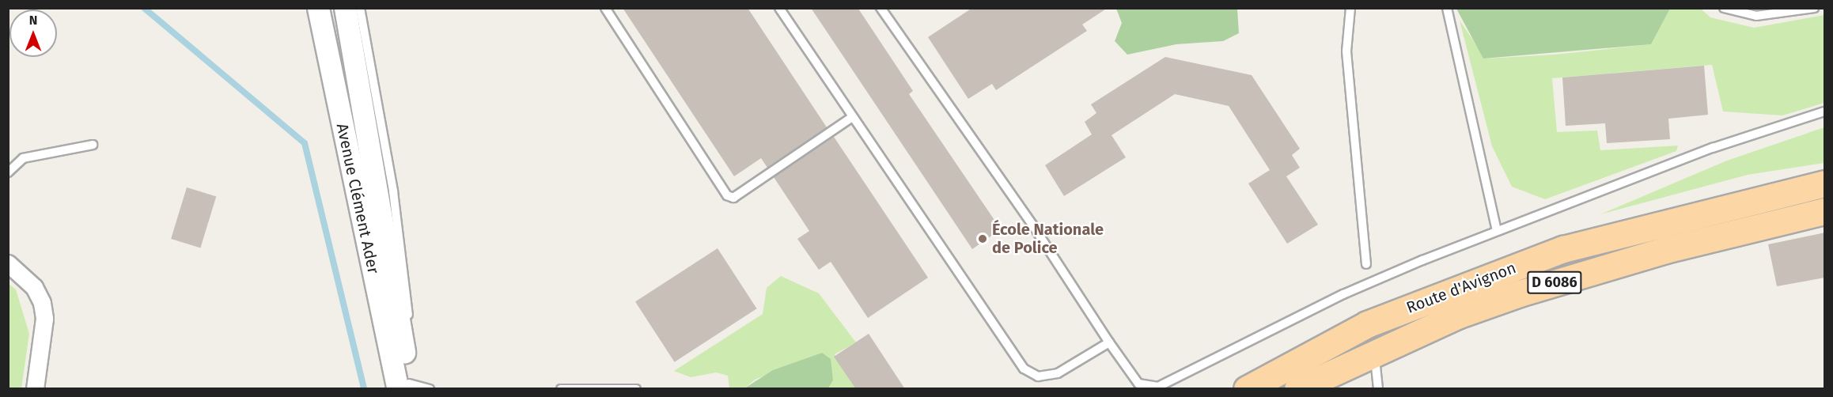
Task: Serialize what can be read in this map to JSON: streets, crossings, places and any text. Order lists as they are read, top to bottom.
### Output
{
  "streets": {
    "main road": ["D 6086", "Route d'Avignon"],
    "street": ["Avenue Clément Ader"]
  },
  "places": ["École Nationale de Police"],
  "north": "top"
}
